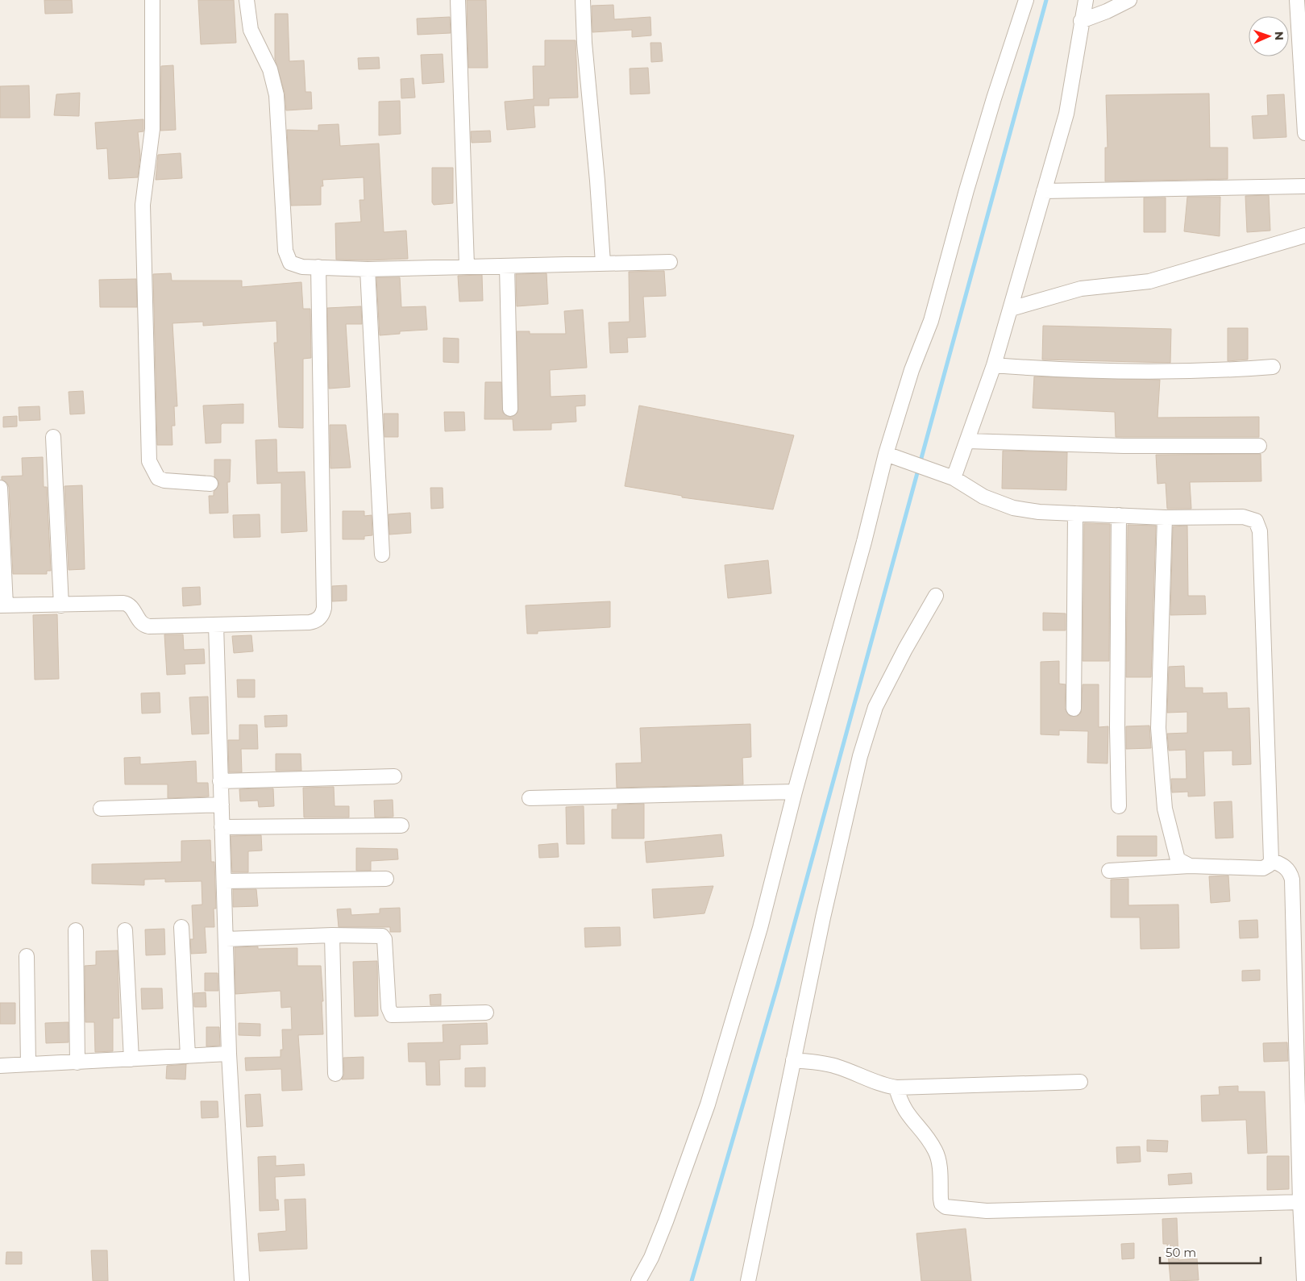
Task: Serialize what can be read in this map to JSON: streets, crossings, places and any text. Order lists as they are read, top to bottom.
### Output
{
  "scale_bar": "50 m",
  "north": "right"
}
